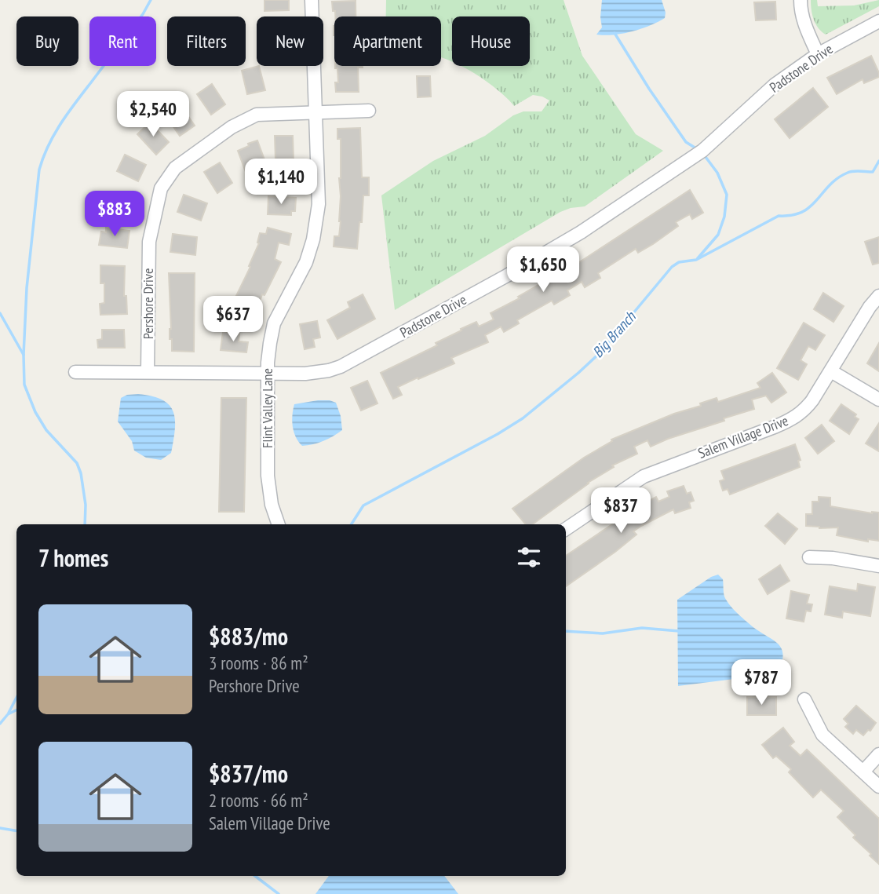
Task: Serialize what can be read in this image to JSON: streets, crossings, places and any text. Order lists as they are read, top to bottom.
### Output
{
  "streets": {
    "street": [
      "Padstone Drive",
      "Pershore Drive",
      "Flint Valley Lane",
      "Salem Village Drive"
    ]
  },
  "crossings": [
    ["Padstone Drive", "Pershore Drive"],
    ["Padstone Drive", "Flint Valley Lane"],
    ["Pershore Drive", "Flint Valley Lane"]
  ],
  "water": ["Big Branch"],
  "page": {
    "chip": [
      "Buy",
      "Rent",
      "Filters",
      "New",
      "Apartment",
      "House"
    ],
    "price": [
      "$2,540",
      "$1,140",
      "$883",
      "$1,650",
      "$637",
      "$837",
      "$787"
    ],
    "heading": "7 homes",
    "list": [
      {
        "name": "$883/mo",
        "note": "3 rooms · 86 m² · Pershore Drive"
      },
      {
        "name": "$837/mo",
        "note": "2 rooms · 66 m² · Salem Village Drive"
      }
    ]
  }
}
